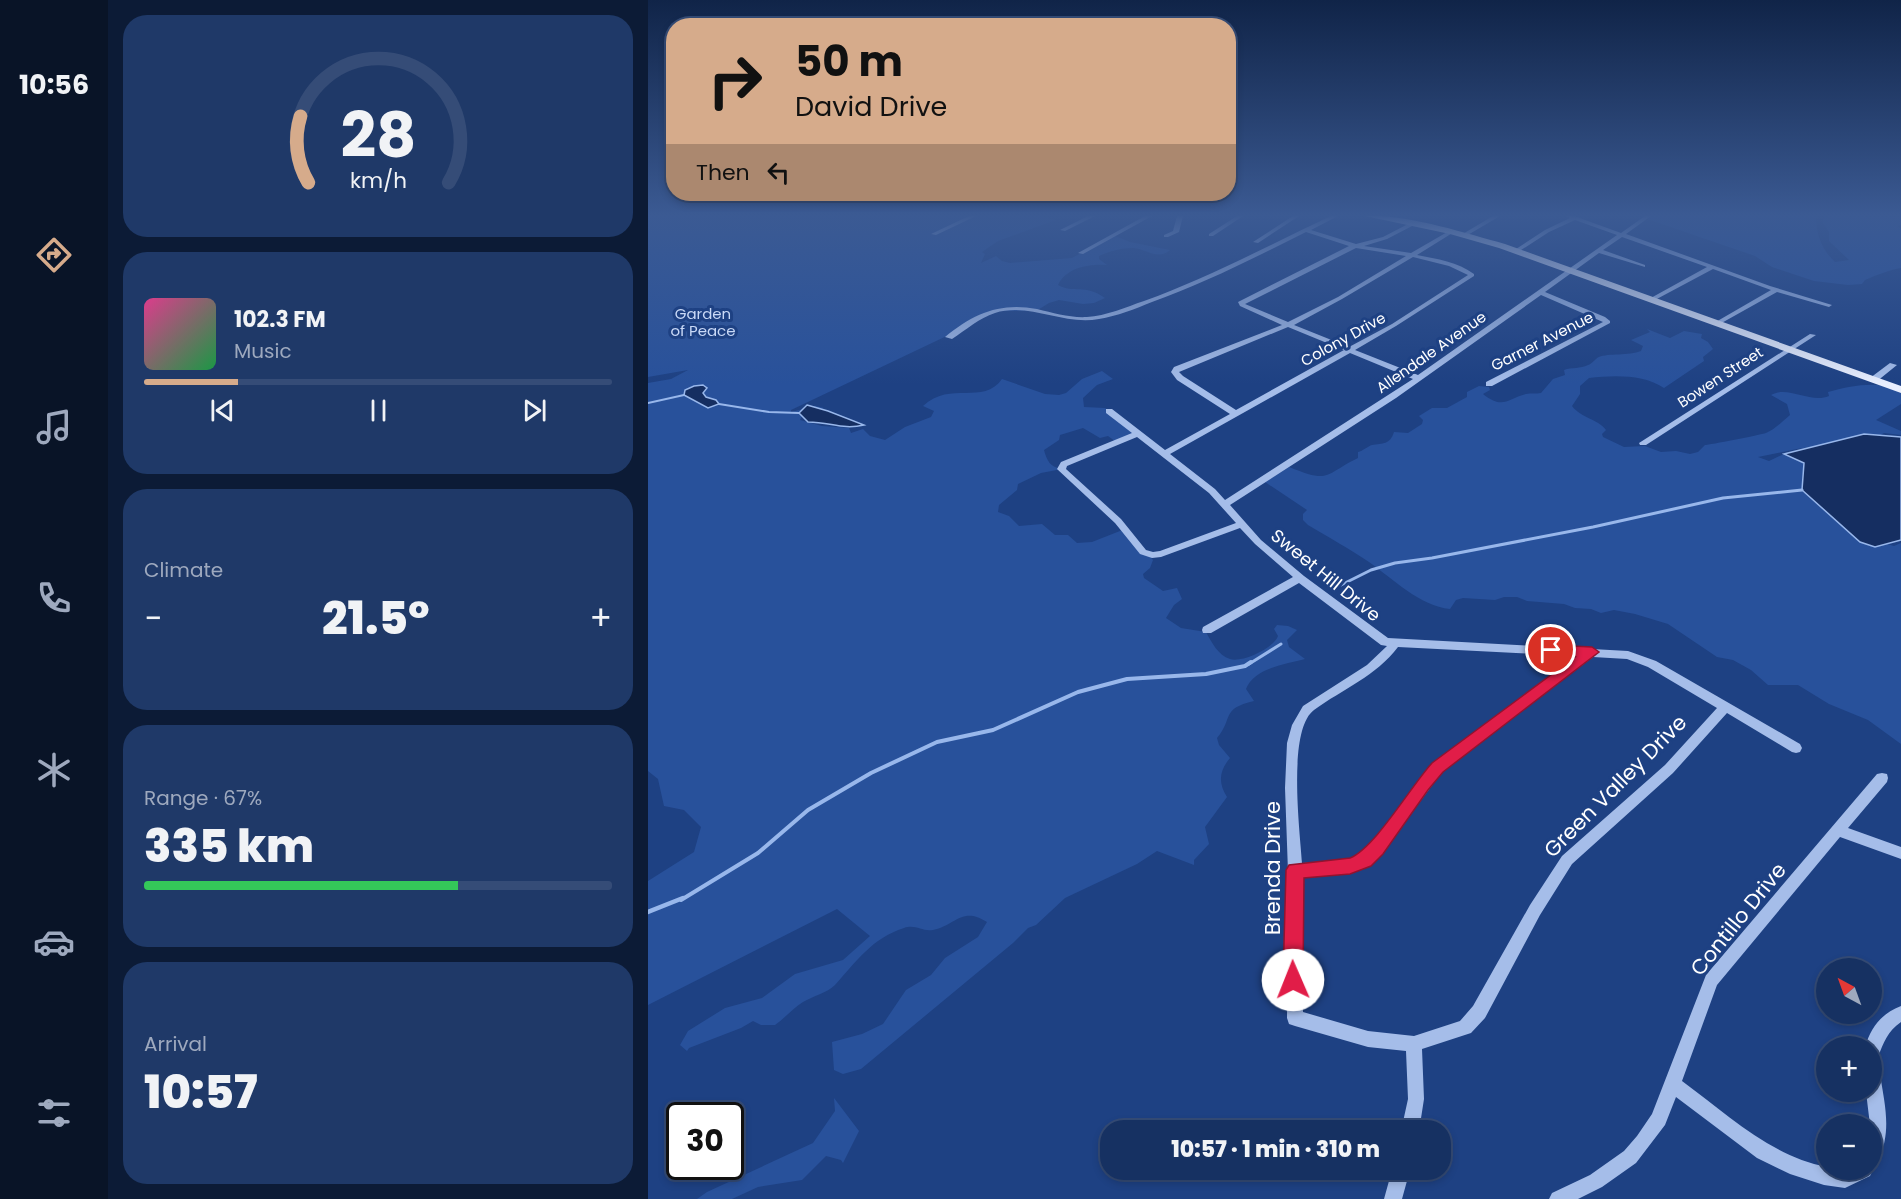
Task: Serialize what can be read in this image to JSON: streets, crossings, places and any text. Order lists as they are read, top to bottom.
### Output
{
  "streets": {
    "street": [
      "Colony Drive",
      "Garner Avenue",
      "Allendale Avenue",
      "Bowen Street",
      "Sweet Hill Drive",
      "Green Valley Drive",
      "Brenda Drive",
      "Contillo Drive"
    ]
  },
  "crossings": [
    ["Colony Drive", "Sweet Hill Drive"],
    ["Garner Avenue", "Allendale Avenue"],
    ["Allendale Avenue", "Sweet Hill Drive"],
    ["Sweet Hill Drive", "Green Valley Drive"],
    ["Sweet Hill Drive", "Brenda Drive"],
    ["Green Valley Drive", "Brenda Drive"]
  ],
  "parks": ["Garden of Peace"],
  "north": "top left",
  "page": {
    "tabs": "10:56",
    "turn": ["50 m", "David Drive"],
    "then": "Then",
    "song": ["102.3 FM", "Music"],
    "tile": [
      "Climate",
      ["Range · 67%", "335 km"],
      ["Arrival", "10:57"]
    ],
    "heat": ["−", "21.5°", "+"],
    "map_buttons": ["+", "−"],
    "limit": "30",
    "trip": "10:57 · 1 min · 310 m",
    "gauge": ["28", "km/h"]
  }
}
